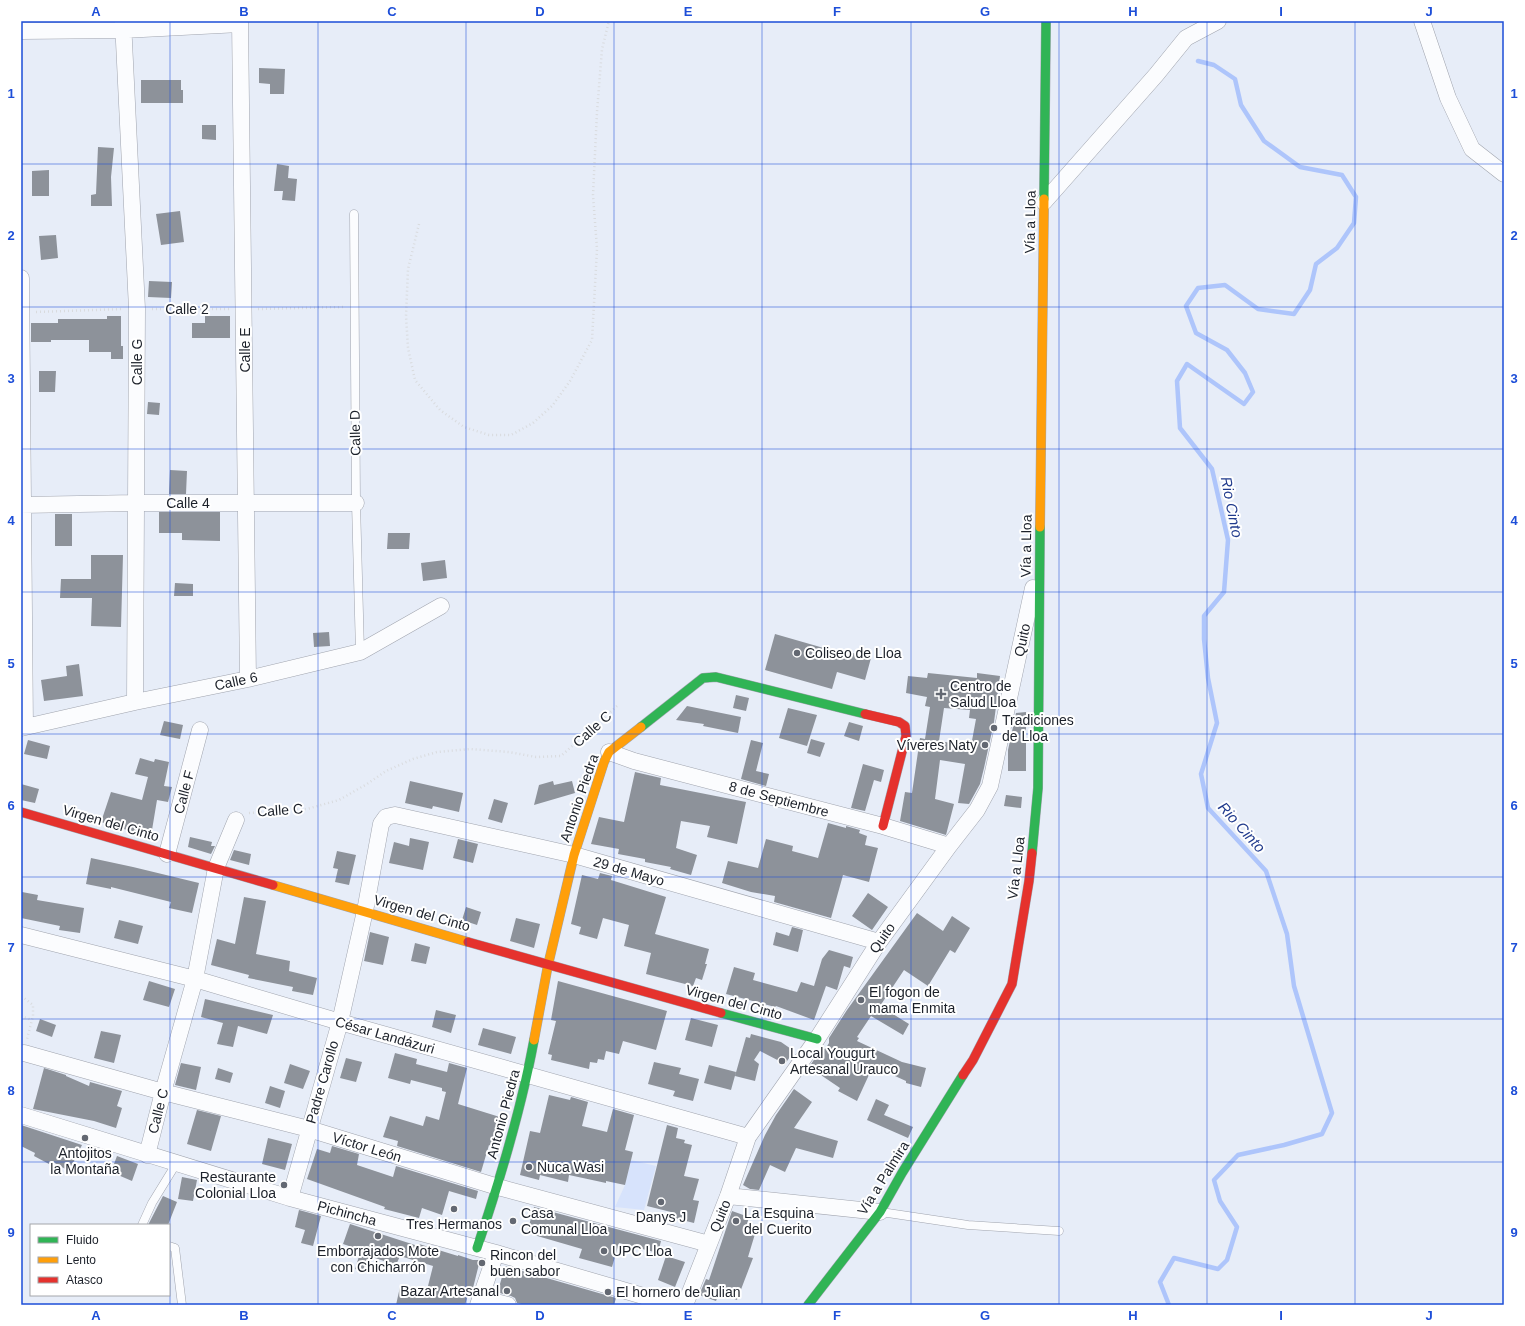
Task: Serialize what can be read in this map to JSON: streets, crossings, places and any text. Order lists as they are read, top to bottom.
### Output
{
  "streets": {
    "street": [
      "Vía a Lloa",
      "Calle E",
      "Calle G",
      "Calle 4",
      "Quito",
      "Calle 6",
      "Calle C",
      "Calle F",
      "Antonio Piedra",
      "8 de Septiembre",
      "Virgen del Cinto",
      "29 de Mayo",
      "César Landázuri",
      "Padre Carollo",
      "Víctor León",
      "Vía a Palmira",
      "Pichincha"
    ],
    "lane": ["Calle D"],
    "path": ["Calle 2"]
  },
  "crossings": [
    ["Vía a Lloa", "Quito"],
    ["Vía a Lloa", "Vía a Palmira"],
    ["Calle 2", "Calle E"],
    ["Calle 2", "Calle G"],
    ["Calle 2", "Calle D"],
    ["Calle E", "Calle 4"],
    ["Calle E", "Calle 6"],
    ["Calle G", "Calle 4"],
    ["Calle G", "Calle 6"],
    ["Calle D", "Calle 4"],
    ["Calle D", "Calle 6"],
    ["Quito", "8 de Septiembre"],
    ["Quito", "Virgen del Cinto"],
    ["Quito", "29 de Mayo"],
    ["Quito", "César Landázuri"],
    ["Quito", "Víctor León"],
    ["Calle C", "Virgen del Cinto"],
    ["Calle C", "César Landázuri"],
    ["Calle C", "Víctor León"],
    ["Calle C", "Pichincha"],
    ["Calle F", "Virgen del Cinto"],
    ["Antonio Piedra", "8 de Septiembre"],
    ["Antonio Piedra", "Virgen del Cinto"],
    ["Antonio Piedra", "29 de Mayo"],
    ["Antonio Piedra", "César Landázuri"],
    ["Antonio Piedra", "Víctor León"],
    ["Antonio Piedra", "Pichincha"],
    ["Virgen del Cinto", "Padre Carollo"],
    ["29 de Mayo", "Padre Carollo"],
    ["César Landázuri", "Padre Carollo"],
    ["Padre Carollo", "Víctor León"],
    ["Padre Carollo", "Pichincha"]
  ],
  "water": ["Rio Cinto"],
  "places": {
    "other": [
      "Coliseo de Lloa",
      "Tradiciones de Lloa",
      "Víveres Naty",
      "El fogon de mama Enmita",
      "Local Yougurt Artesanal Urauco",
      "Antojitos la Montaña",
      "Nuca Wasi",
      "Restaurante Colonial Lloa",
      "Danys J",
      "Tres Hermanos",
      "Casa Comunal Lloa",
      "La Esquina del Cuerito",
      "Emborrajados Mote con Chicharrón",
      "UPC Lloa",
      "Rincon del buen sabor",
      "Bazar Artesanal",
      "El hornero de Julian"
    ],
    "health": ["Centro de Salud Lloa"]
  },
  "legend": ["Fluido", "Lento", "Atasco"],
  "grid": {
    "columns": [
      "A",
      "B",
      "C",
      "D",
      "E",
      "F",
      "G",
      "H",
      "I",
      "J"
    ],
    "rows": [
      "1",
      "2",
      "3",
      "4",
      "5",
      "6",
      "7",
      "8",
      "9"
    ]
  }
}
